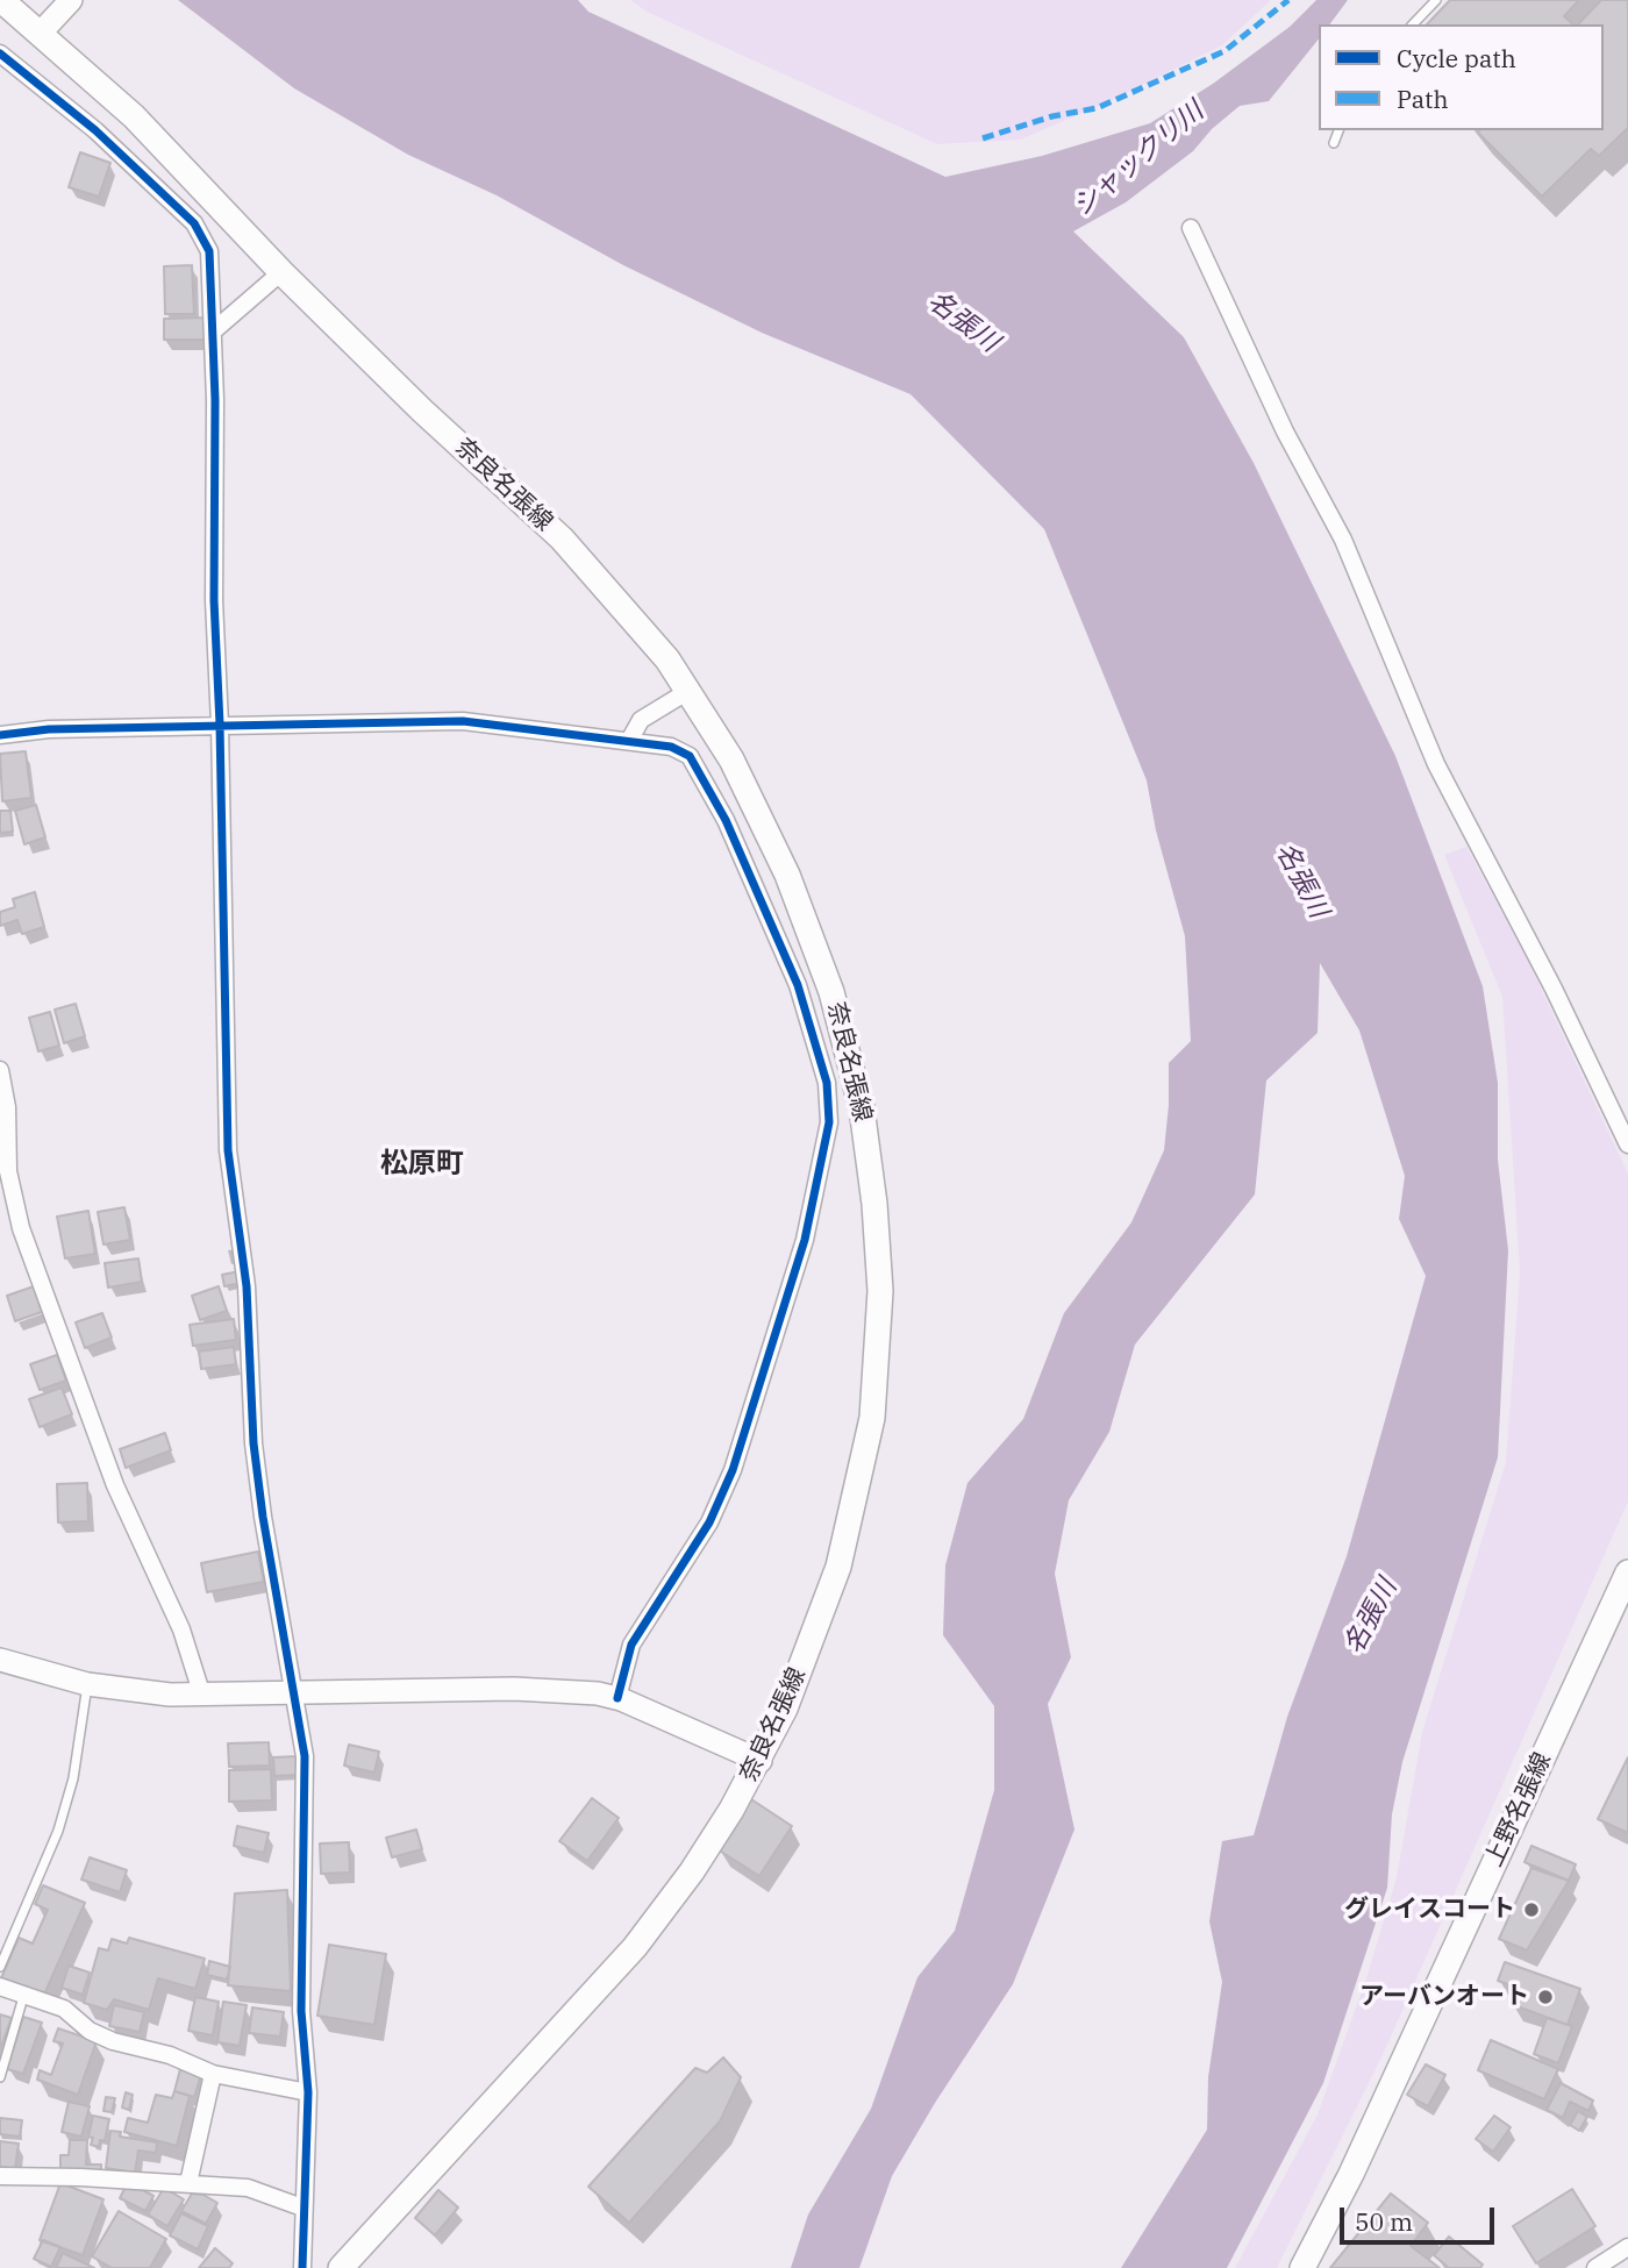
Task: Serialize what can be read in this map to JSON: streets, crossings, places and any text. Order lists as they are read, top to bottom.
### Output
{
  "streets": {
    "main road": ["奈良名張線", "上野名張線"]
  },
  "districts": ["松原町"],
  "water": ["シャックリ川", "名張川"],
  "places": ["グレイスコート", "アーバンオート"],
  "legend": ["Cycle path", "Path"],
  "scale_bar": "50 m"
}
